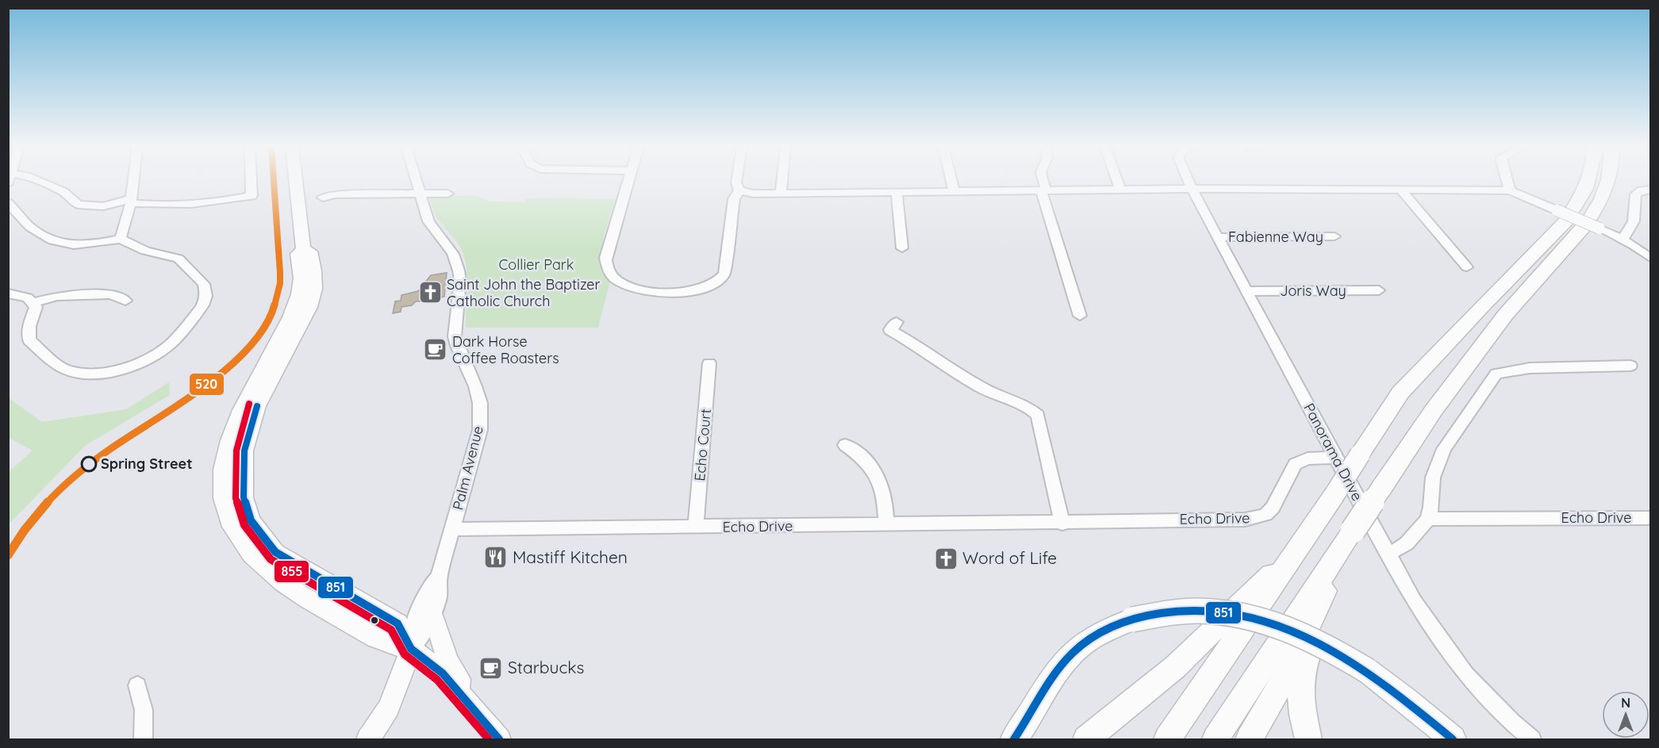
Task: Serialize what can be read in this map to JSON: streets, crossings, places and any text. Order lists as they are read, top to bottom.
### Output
{
  "streets": {
    "street": [
      "Fabienne Way",
      "Joris Way",
      "Echo Court",
      "Panorama Drive",
      "Palm Avenue",
      "Echo Drive"
    ]
  },
  "crossings": [
    ["Fabienne Way", "Panorama Drive"],
    ["Joris Way", "Panorama Drive"],
    ["Echo Court", "Echo Drive"],
    ["Panorama Drive", "Echo Drive"],
    ["Palm Avenue", "Echo Drive"]
  ],
  "parks": ["Collier Park"],
  "places": {
    "church": ["Saint John the Baptizer Catholic Church", "Word of Life"],
    "cafe": ["Dark Horse Coffee Roasters", "Starbucks"],
    "other": ["Spring Street"],
    "restaurant": ["Mastiff Kitchen"]
  },
  "lines": ["transit line 520", "transit line 855", "transit line 851"],
  "north": "top"
}
